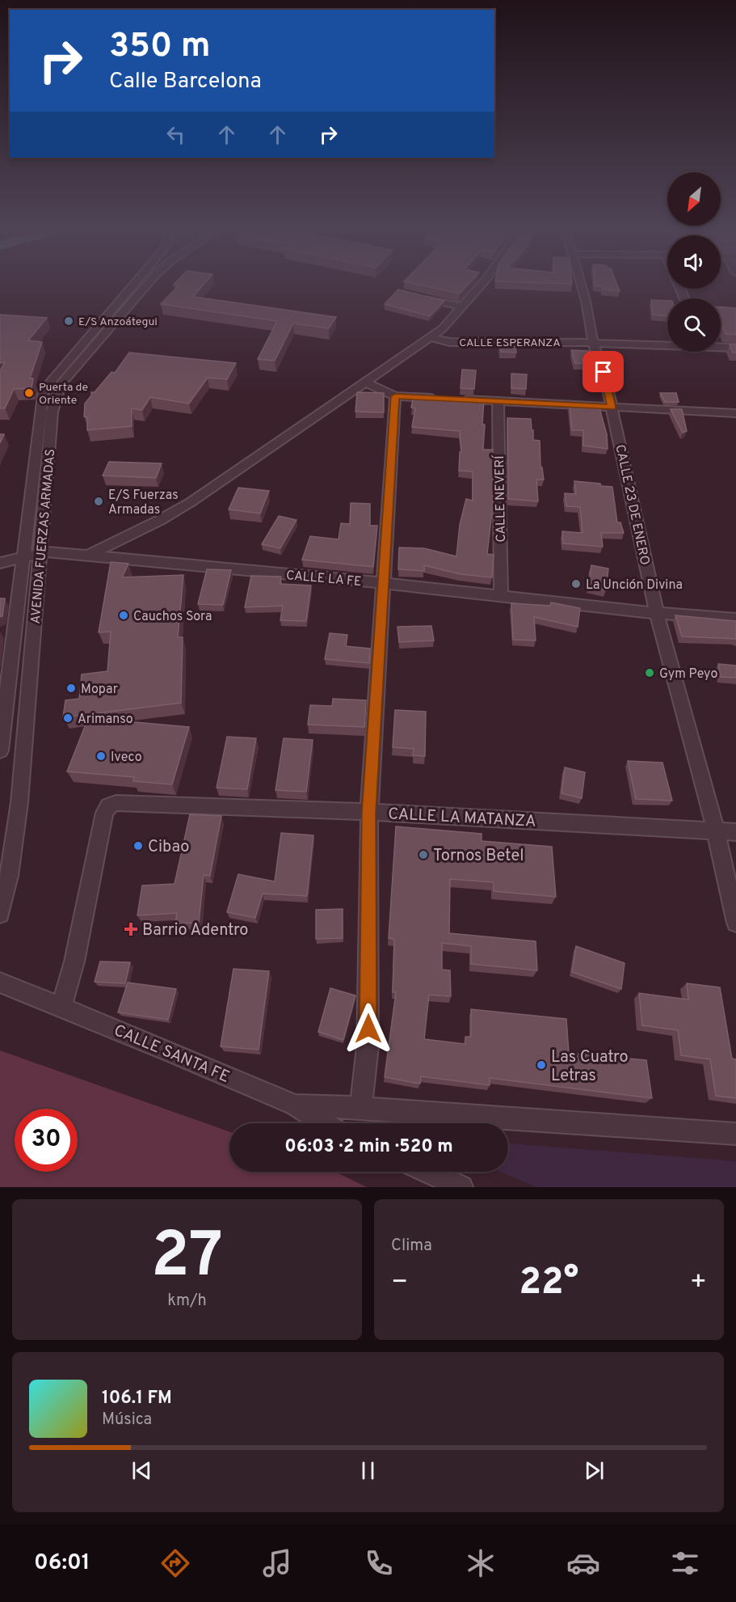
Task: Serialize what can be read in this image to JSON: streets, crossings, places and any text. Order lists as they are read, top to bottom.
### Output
{
  "streets": {
    "street": [
      "CALLE ESPERANZA",
      "CALLE NEVERÍ",
      "CALLE 23 DE ENERO",
      "AVENIDA FUERZAS ARMADAS",
      "CALLE LA FE",
      "CALLE LA MATANZA",
      "CALLE SANTA FE"
    ]
  },
  "crossings": [
    ["CALLE ESPERANZA", "CALLE 23 DE ENERO"],
    ["CALLE NEVERÍ", "CALLE LA FE"],
    ["CALLE 23 DE ENERO", "CALLE LA FE"],
    ["CALLE 23 DE ENERO", "CALLE LA MATANZA"],
    ["AVENIDA FUERZAS ARMADAS", "CALLE LA FE"],
    ["CALLE LA MATANZA", "CALLE SANTA FE"]
  ],
  "places": {
    "other": [
      "E/S Anzoátegui",
      "Puerta de Oriente",
      "E/S Fuerzas Armadas",
      "La Unción Divina",
      "Cauchos Sora",
      "Gym Peyo",
      "Mopar",
      "Arimanso",
      "Iveco",
      "Cibao",
      "Tornos Betel",
      "Las Cuatro Letras"
    ],
    "health": ["Barrio Adentro"]
  },
  "north": "bottom left",
  "page": {
    "turn": ["350 m", "Calle Barcelona"],
    "limit": "30",
    "trip": "06:03 · 2 min · 520 m",
    "tile": [
      ["27", "km/h"],
      "Clima"
    ],
    "heat": ["−", "22°", "+"],
    "song": ["106.1 FM", "Música"],
    "tabs": "06:01"
  }
}
